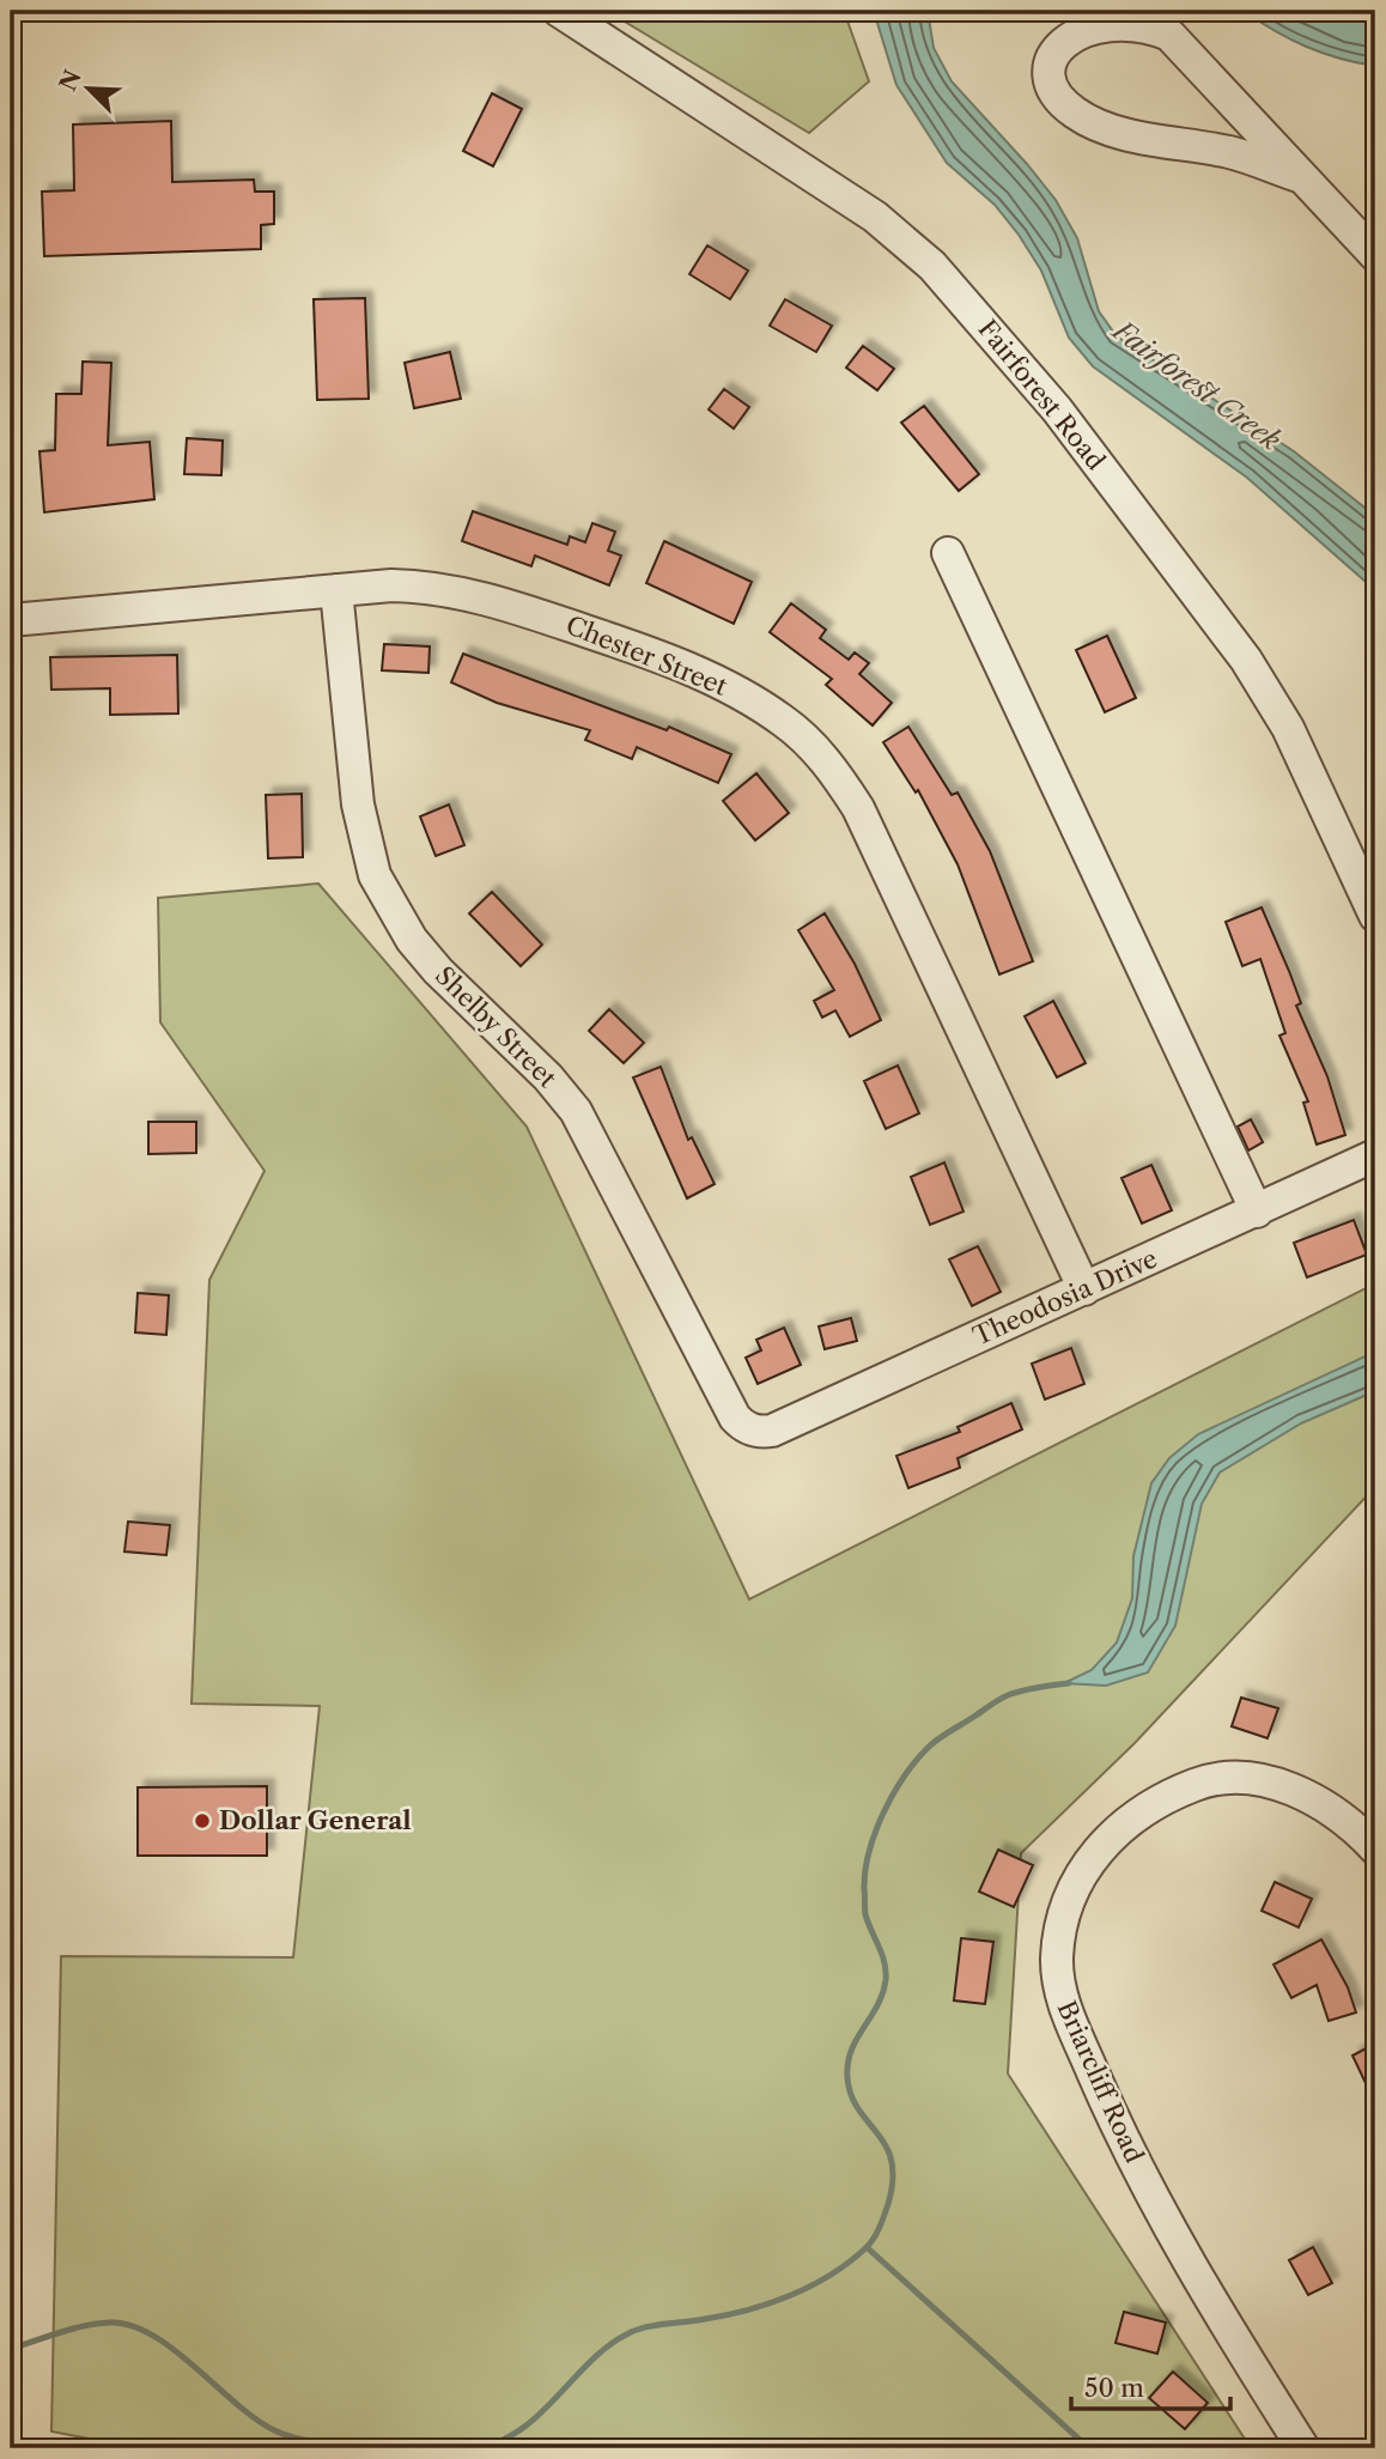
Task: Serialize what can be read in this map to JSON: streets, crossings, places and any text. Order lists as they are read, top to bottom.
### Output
{
  "streets": {
    "street": [
      "Fairforest Road",
      "Chester Street",
      "Shelby Street",
      "Theodosia Drive",
      "Briarcliff Road"
    ]
  },
  "crossings": [
    ["Chester Street", "Shelby Street"],
    ["Chester Street", "Theodosia Drive"],
    ["Shelby Street", "Theodosia Drive"]
  ],
  "water": ["Fairforest Creek"],
  "places": ["Dollar General"],
  "scale_bar": "50 m",
  "north": "top left"
}
